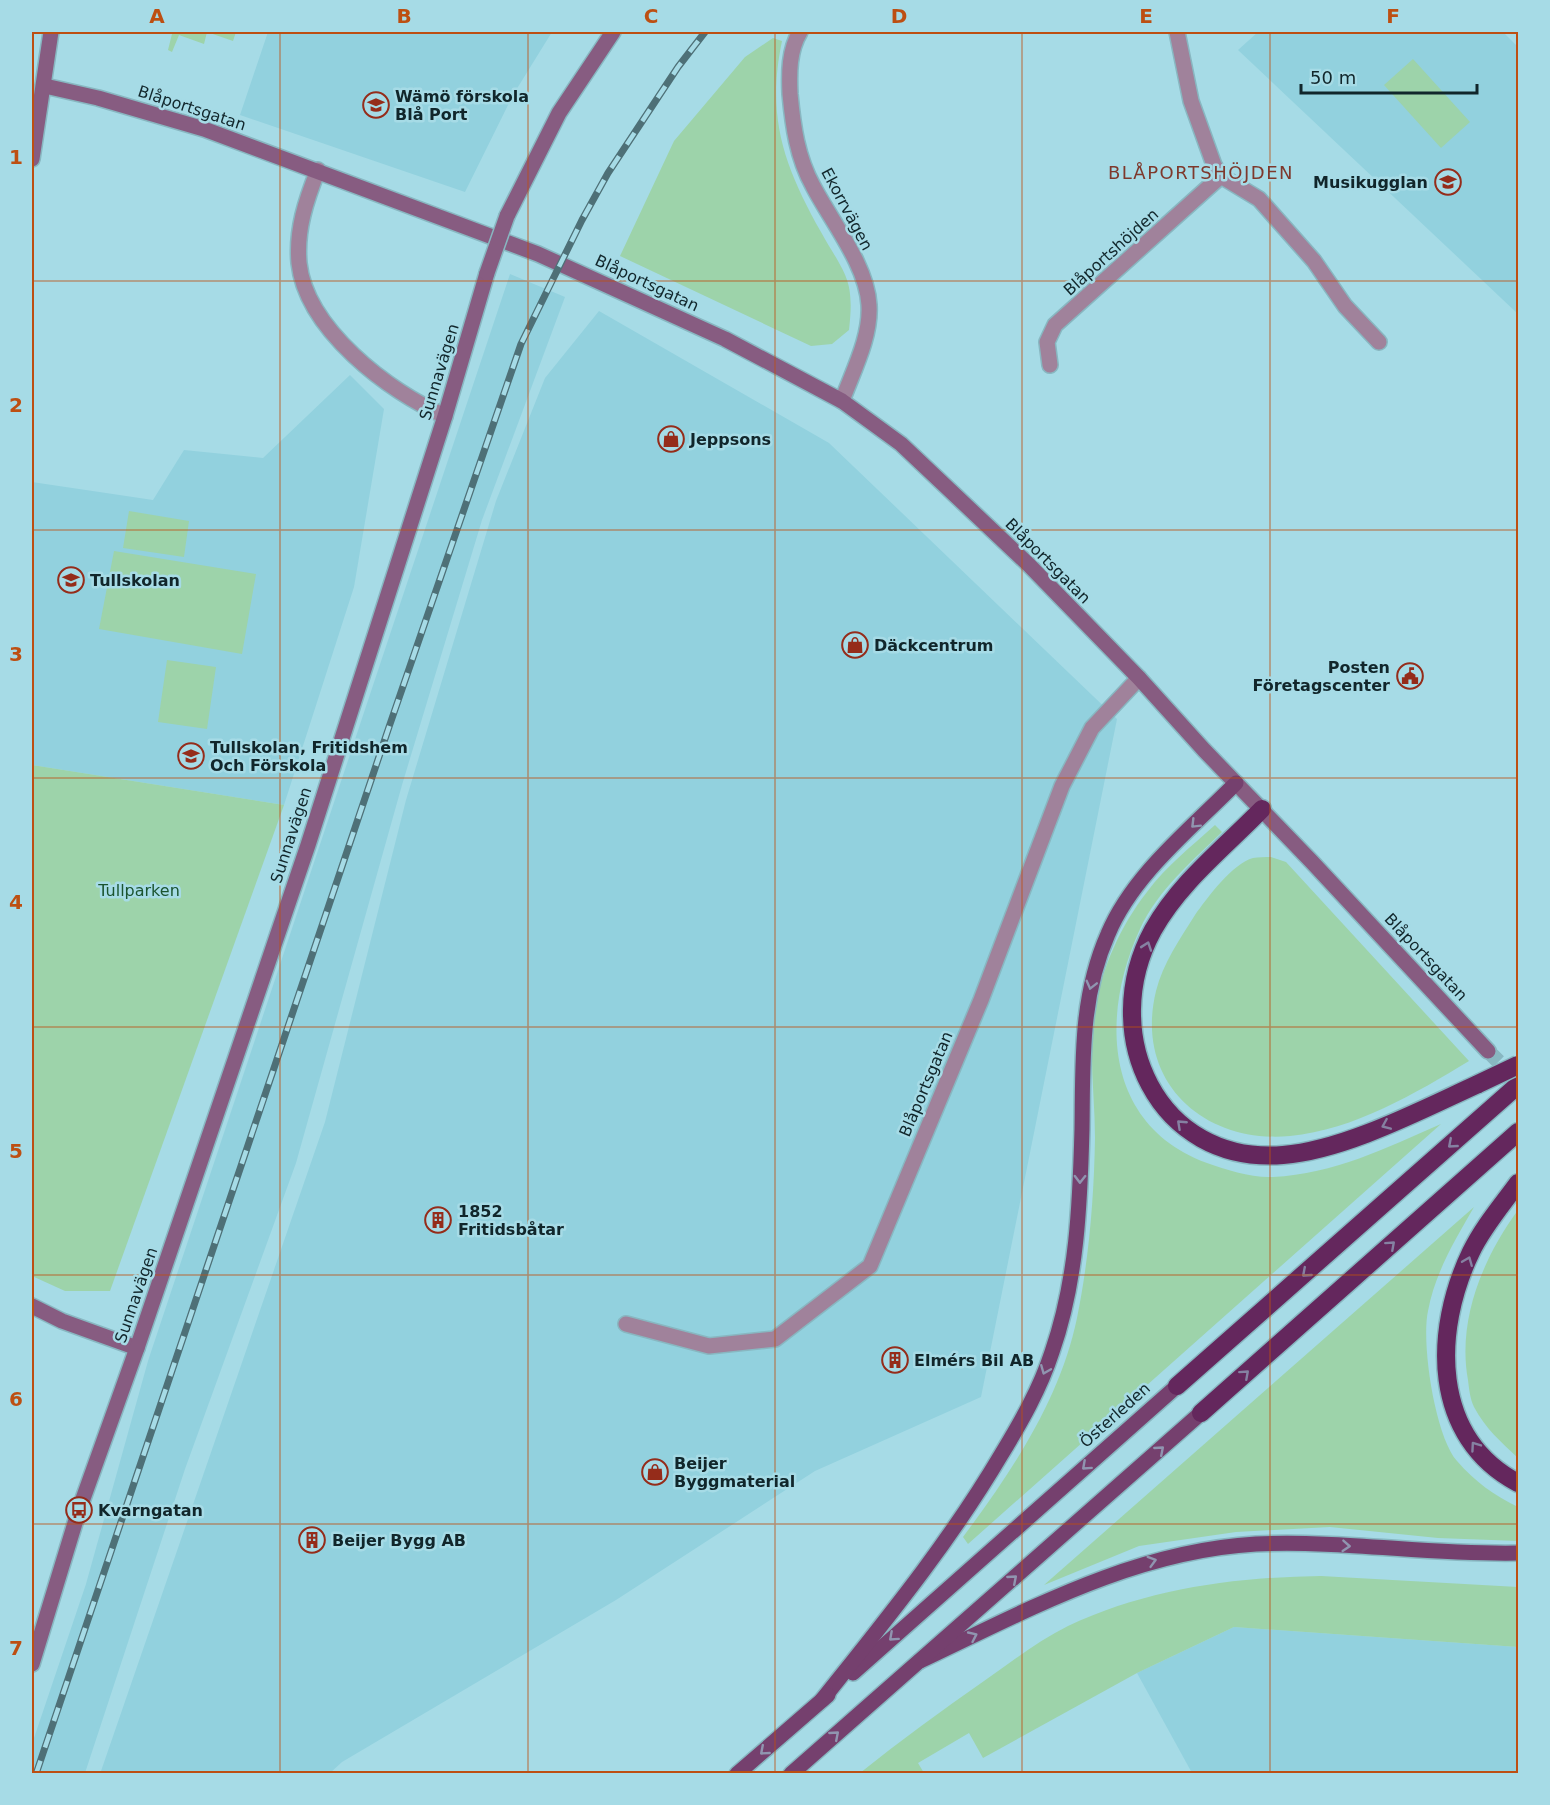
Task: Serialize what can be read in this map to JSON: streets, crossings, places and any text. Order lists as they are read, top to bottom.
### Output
{
  "streets": {
    "highway": ["Österleden"],
    "street": [
      "Blåportsgatan",
      "Ekorrvägen",
      "Blåportshöjden",
      "Sunnavägen"
    ]
  },
  "crossings": [
    ["Blåportsgatan", "Ekorrvägen"]
  ],
  "districts": ["BLÅPORTSHÖJDEN"],
  "parks": ["Tullparken"],
  "places": {
    "school or university": [
      "Wämö förskola Blå Port",
      "Musikugglan",
      "Tullskolan",
      "Tullskolan, Fritidshem Och Förskola"
    ],
    "shop": ["Jeppsons", "Däckcentrum", "Beijer Byggmaterial"],
    "public building": ["Posten Företagscenter"],
    "building": ["1852 Fritidsbåtar", "Elmérs Bil AB", "Beijer Bygg AB"],
    "bus stop": ["Kvarngatan"]
  },
  "scale_bar": "50 m",
  "grid": {
    "columns": [
      "A",
      "B",
      "C",
      "D",
      "E",
      "F"
    ],
    "rows": [
      "1",
      "2",
      "3",
      "4",
      "5",
      "6",
      "7"
    ]
  }
}
